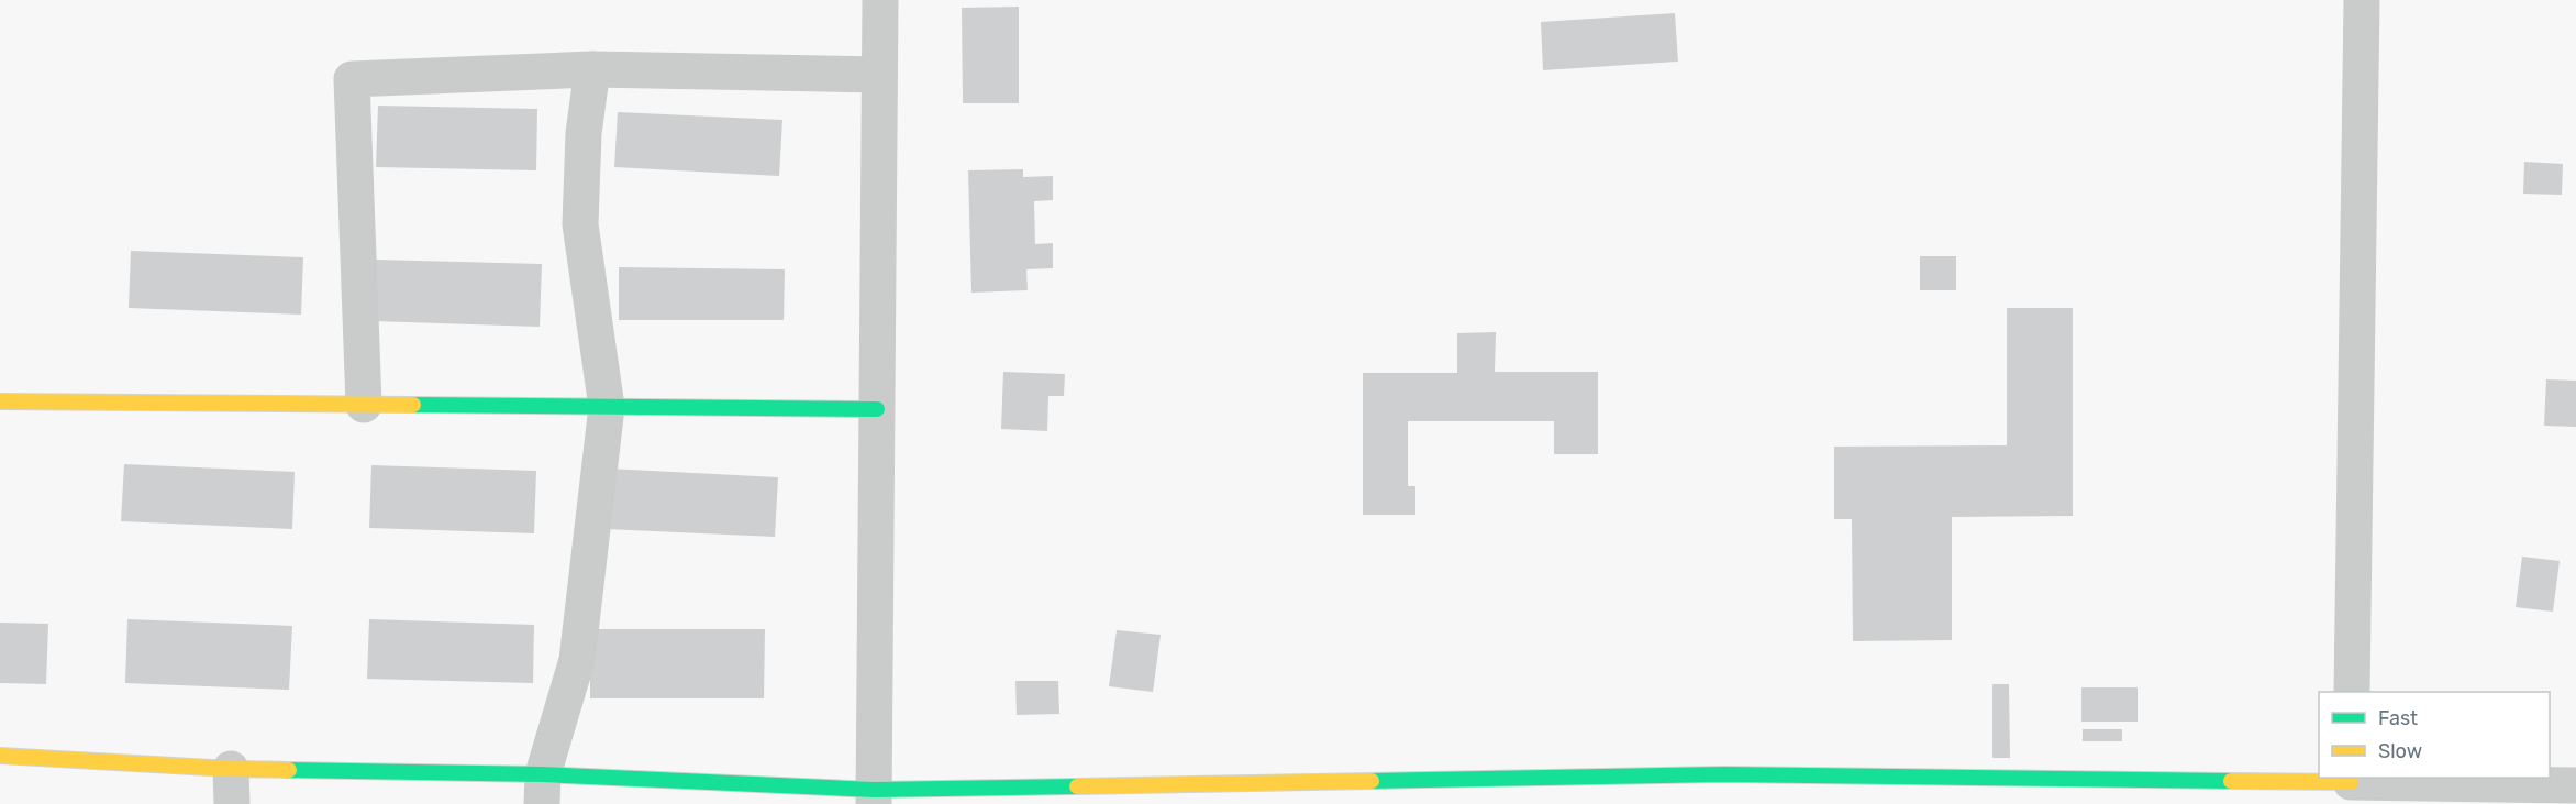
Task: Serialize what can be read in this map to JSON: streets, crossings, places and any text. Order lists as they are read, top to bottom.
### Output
{
  "legend": ["Fast", "Slow"]
}
